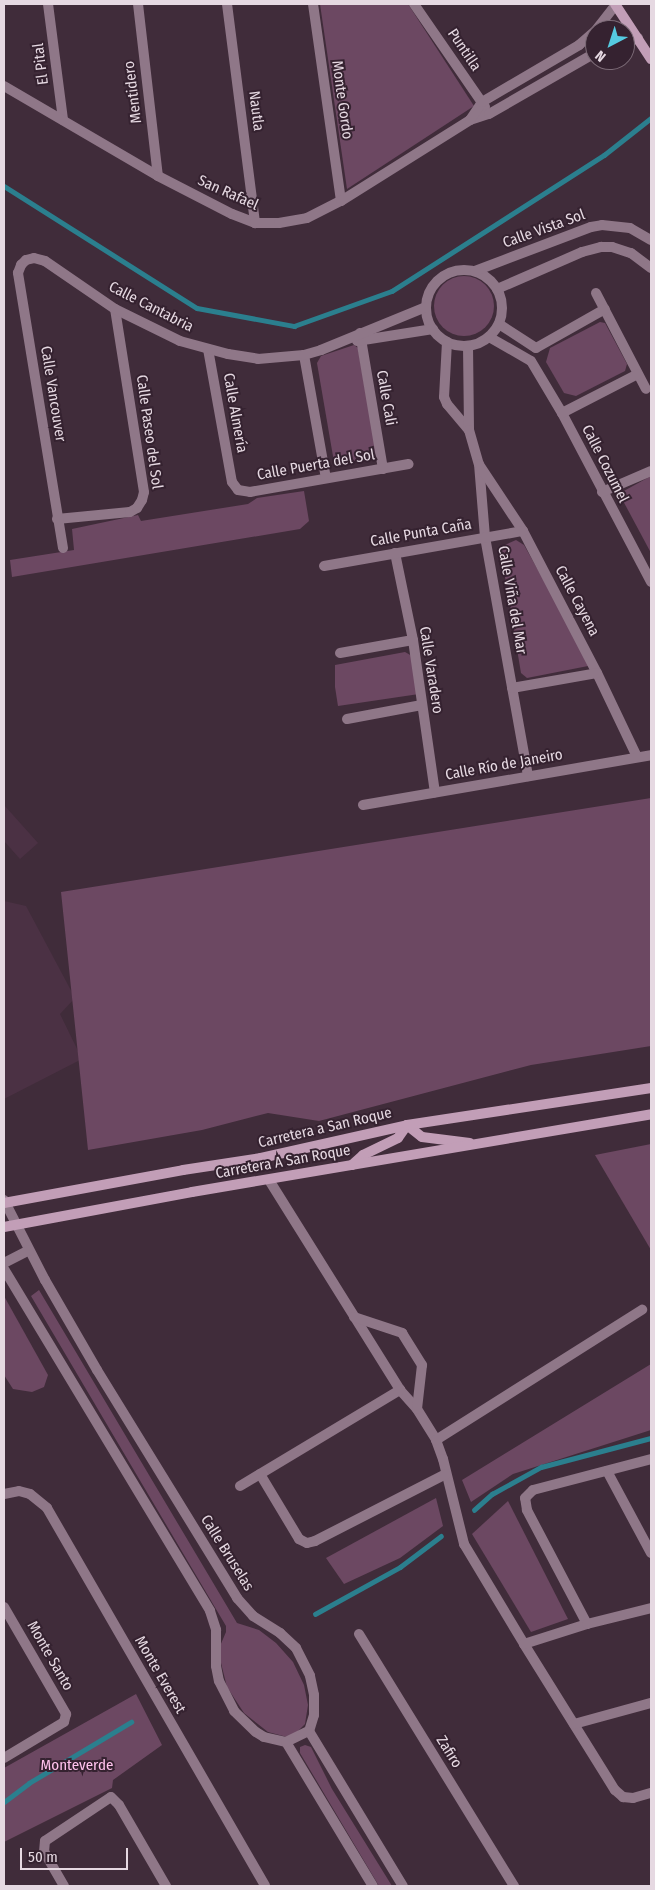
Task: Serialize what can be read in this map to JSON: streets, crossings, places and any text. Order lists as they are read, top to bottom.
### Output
{
  "streets": {
    "main road": ["Carretera a San Roque", "Carretera A San Roque"],
    "street": [
      "Puntilla",
      "El Pital",
      "Mentidero",
      "Monte Gordo",
      "Nautla",
      "San Rafael",
      "Calle Vista Sol",
      "Calle Cantabria",
      "Calle Vancouver",
      "Calle Cali",
      "Calle Almería",
      "Calle Paseo del Sol",
      "Calle Cozumel",
      "Calle Puerta del Sol",
      "Calle Punta Caña",
      "Calle Viña del Mar",
      "Calle Cayena",
      "Calle Varadero",
      "Calle Río de Janeiro",
      "Calle Bruselas",
      "Monte Santo",
      "Monte Everest",
      "Zafiro"
    ]
  },
  "crossings": [
    ["Puntilla", "San Rafael"],
    ["El Pital", "San Rafael"],
    ["Mentidero", "San Rafael"],
    ["Monte Gordo", "San Rafael"],
    ["Nautla", "San Rafael"],
    ["Calle Vista Sol", "Calle Cantabria"],
    ["Calle Vista Sol", "Calle Cozumel"],
    ["Calle Vista Sol", "Calle Viña del Mar"],
    ["Calle Cantabria", "Calle Vancouver"],
    ["Calle Cantabria", "Calle Cali"],
    ["Calle Cantabria", "Calle Almería"],
    ["Calle Cantabria", "Calle Paseo del Sol"],
    ["Calle Cantabria", "Calle Cozumel"],
    ["Calle Cantabria", "Calle Viña del Mar"],
    ["Calle Vancouver", "Calle Paseo del Sol"],
    ["Calle Cali", "Calle Puerta del Sol"],
    ["Calle Almería", "Calle Puerta del Sol"],
    ["Calle Cozumel", "Calle Viña del Mar"],
    ["Calle Punta Caña", "Calle Viña del Mar"],
    ["Calle Punta Caña", "Calle Cayena"],
    ["Calle Punta Caña", "Calle Varadero"],
    ["Calle Viña del Mar", "Calle Cayena"],
    ["Calle Viña del Mar", "Calle Río de Janeiro"],
    ["Calle Cayena", "Calle Río de Janeiro"],
    ["Calle Varadero", "Calle Río de Janeiro"],
    ["Carretera a San Roque", "Calle Bruselas"],
    ["Carretera A San Roque", "Calle Bruselas"]
  ],
  "parks": ["Monteverde"],
  "scale_bar": "50 m",
  "north": "bottom left"
}
